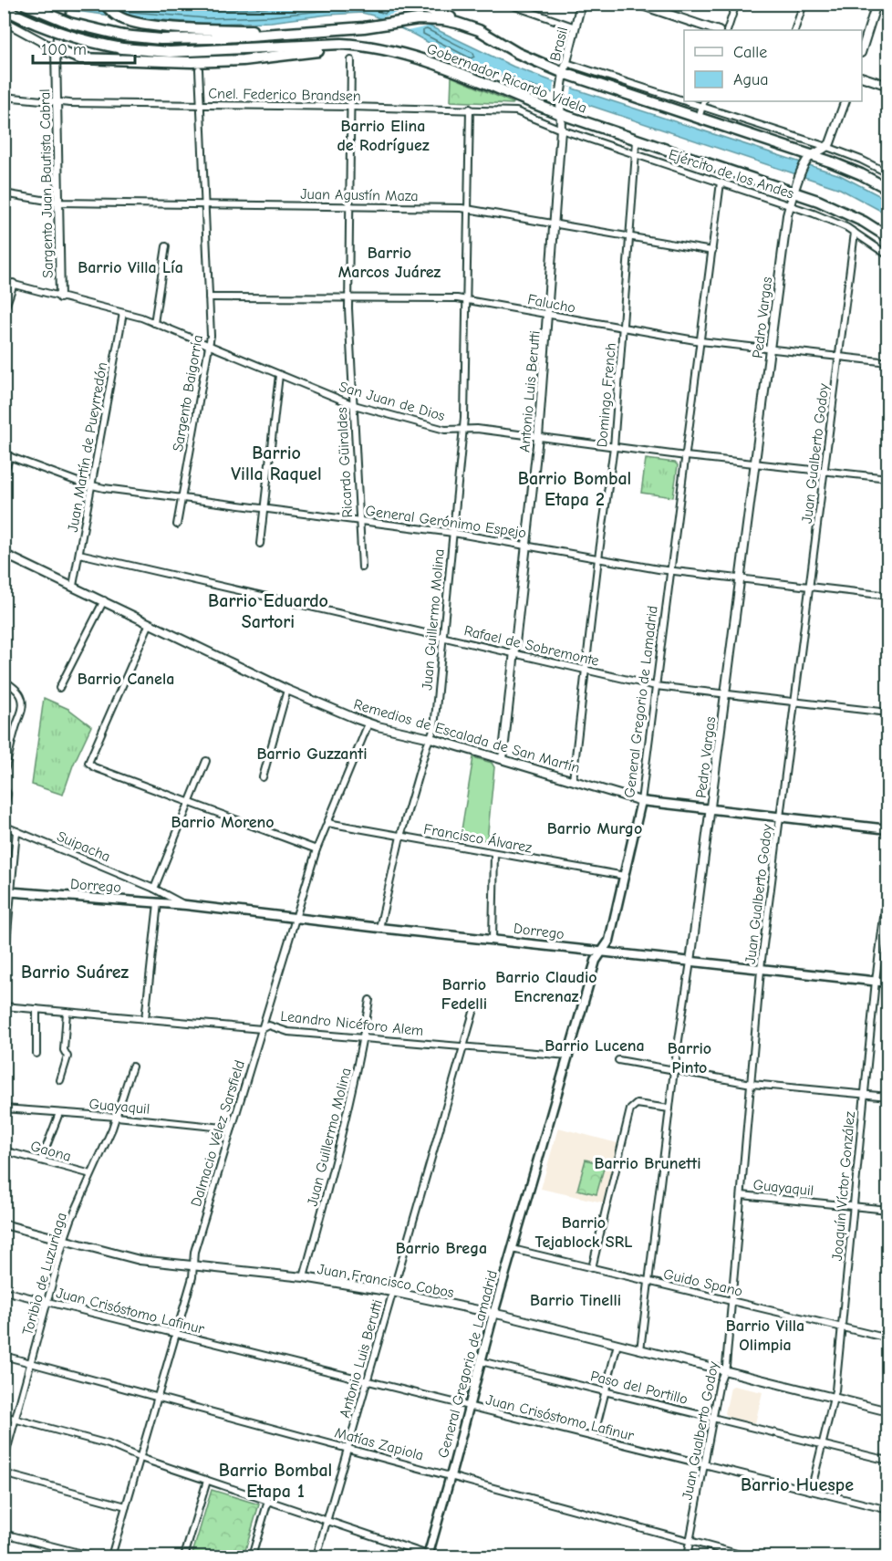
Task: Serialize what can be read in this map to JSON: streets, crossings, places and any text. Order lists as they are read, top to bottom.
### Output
{
  "streets": {
    "highway": ["Gobernador Ricardo Videla"],
    "main road": ["General Gregorio de Lamadrid", "Remedios de Escalada de San Martín", "Dorrego"],
    "street": [
      "Brasil",
      "Cnel. Federico Brandsen",
      "Ejército de los Andes",
      "Sargento Juan Bautista Cabral",
      "Juan Agustín Maza",
      "Falucho",
      "Pedro Vargas",
      "Antonio Luis Berutti",
      "Sargento Baigorria",
      "Domingo French",
      "San Juan de Dios",
      "Juan Martín de Pueyrredón",
      "Juan Gualberto Godoy",
      "Ricardo Güiraldes",
      "General Gerónimo Espejo",
      "Juan Guillermo Molina",
      "Rafael de Sobremonte",
      "Francisco Álvarez",
      "Suipacha",
      "Leandro Nicéforo Alem",
      "Guayaquil",
      "Dalmacio Vélez Sarsfield",
      "Gaona",
      "Joaquín Víctor González",
      "Toribio de Luzuriaga",
      "Juan Francisco Cobos",
      "Guido Spano",
      "Juan Crisóstomo Lafinur",
      "Paso del Portillo",
      "Matías Zapiola"
    ]
  },
  "crossings": [
    ["Brasil", "Gobernador Ricardo Videla"],
    ["Brasil", "Antonio Luis Berutti"],
    ["Gobernador Ricardo Videla", "Pedro Vargas"],
    ["Gobernador Ricardo Videla", "Antonio Luis Berutti"],
    ["Gobernador Ricardo Videla", "Domingo French"],
    ["Cnel. Federico Brandsen", "Ejército de los Andes"],
    ["Cnel. Federico Brandsen", "Sargento Juan Bautista Cabral"],
    ["Cnel. Federico Brandsen", "Antonio Luis Berutti"],
    ["Cnel. Federico Brandsen", "Sargento Baigorria"],
    ["Cnel. Federico Brandsen", "Ricardo Güiraldes"],
    ["Cnel. Federico Brandsen", "Juan Guillermo Molina"],
    ["Ejército de los Andes", "Pedro Vargas"],
    ["Ejército de los Andes", "Antonio Luis Berutti"],
    ["Ejército de los Andes", "Domingo French"],
    ["Ejército de los Andes", "Juan Gualberto Godoy"],
    ["Ejército de los Andes", "General Gregorio de Lamadrid"],
    ["Sargento Juan Bautista Cabral", "Juan Agustín Maza"],
    ["Sargento Juan Bautista Cabral", "San Juan de Dios"],
    ["Juan Agustín Maza", "Antonio Luis Berutti"],
    ["Juan Agustín Maza", "Sargento Baigorria"],
    ["Juan Agustín Maza", "Domingo French"],
    ["Juan Agustín Maza", "Ricardo Güiraldes"],
    ["Juan Agustín Maza", "Juan Guillermo Molina"],
    ["Juan Agustín Maza", "General Gregorio de Lamadrid"],
    ["Falucho", "Pedro Vargas"],
    ["Falucho", "Antonio Luis Berutti"],
    ["Falucho", "Sargento Baigorria"],
    ["Falucho", "Domingo French"],
    ["Falucho", "Juan Gualberto Godoy"],
    ["Falucho", "Ricardo Güiraldes"],
    ["Falucho", "Juan Guillermo Molina"],
    ["Falucho", "General Gregorio de Lamadrid"],
    ["Pedro Vargas", "San Juan de Dios"],
    ["Pedro Vargas", "General Gerónimo Espejo"],
    ["Pedro Vargas", "Rafael de Sobremonte"],
    ["Pedro Vargas", "Remedios de Escalada de San Martín"],
    ["Pedro Vargas", "Dorrego"],
    ["Pedro Vargas", "Juan Francisco Cobos"],
    ["Pedro Vargas", "Guido Spano"],
    ["Antonio Luis Berutti", "San Juan de Dios"],
    ["Antonio Luis Berutti", "General Gerónimo Espejo"],
    ["Antonio Luis Berutti", "Rafael de Sobremonte"],
    ["Antonio Luis Berutti", "Remedios de Escalada de San Martín"],
    ["Antonio Luis Berutti", "Leandro Nicéforo Alem"],
    ["Antonio Luis Berutti", "Juan Francisco Cobos"],
    ["Antonio Luis Berutti", "Juan Crisóstomo Lafinur"],
    ["Antonio Luis Berutti", "Matías Zapiola"],
    ["Sargento Baigorria", "San Juan de Dios"],
    ["Sargento Baigorria", "General Gerónimo Espejo"],
    ["Domingo French", "San Juan de Dios"],
    ["Domingo French", "General Gerónimo Espejo"],
    ["Domingo French", "Rafael de Sobremonte"],
    ["Domingo French", "Remedios de Escalada de San Martín"],
    ["San Juan de Dios", "Juan Martín de Pueyrredón"],
    ["San Juan de Dios", "Juan Gualberto Godoy"],
    ["San Juan de Dios", "Ricardo Güiraldes"],
    ["San Juan de Dios", "Juan Guillermo Molina"],
    ["San Juan de Dios", "General Gregorio de Lamadrid"],
    ["Juan Martín de Pueyrredón", "General Gerónimo Espejo"],
    ["Juan Martín de Pueyrredón", "Rafael de Sobremonte"],
    ["Juan Martín de Pueyrredón", "Remedios de Escalada de San Martín"],
    ["Juan Gualberto Godoy", "General Gerónimo Espejo"],
    ["Juan Gualberto Godoy", "Rafael de Sobremonte"],
    ["Juan Gualberto Godoy", "Remedios de Escalada de San Martín"],
    ["Juan Gualberto Godoy", "Dorrego"],
    ["Juan Gualberto Godoy", "Guayaquil"],
    ["Juan Gualberto Godoy", "Juan Francisco Cobos"],
    ["Juan Gualberto Godoy", "Guido Spano"],
    ["Juan Gualberto Godoy", "Juan Crisóstomo Lafinur"],
    ["Juan Gualberto Godoy", "Paso del Portillo"],
    ["Juan Gualberto Godoy", "Matías Zapiola"],
    ["Ricardo Güiraldes", "General Gerónimo Espejo"],
    ["General Gerónimo Espejo", "Juan Guillermo Molina"],
    ["General Gerónimo Espejo", "General Gregorio de Lamadrid"],
    ["Juan Guillermo Molina", "Rafael de Sobremonte"],
    ["Juan Guillermo Molina", "Remedios de Escalada de San Martín"],
    ["Juan Guillermo Molina", "Francisco Álvarez"],
    ["Juan Guillermo Molina", "Dorrego"],
    ["Juan Guillermo Molina", "Leandro Nicéforo Alem"],
    ["Juan Guillermo Molina", "Juan Francisco Cobos"],
    ["Rafael de Sobremonte", "General Gregorio de Lamadrid"],
    ["General Gregorio de Lamadrid", "Remedios de Escalada de San Martín"],
    ["General Gregorio de Lamadrid", "Francisco Álvarez"],
    ["General Gregorio de Lamadrid", "Dorrego"],
    ["General Gregorio de Lamadrid", "Leandro Nicéforo Alem"],
    ["General Gregorio de Lamadrid", "Juan Francisco Cobos"],
    ["General Gregorio de Lamadrid", "Guido Spano"],
    ["General Gregorio de Lamadrid", "Juan Crisóstomo Lafinur"],
    ["General Gregorio de Lamadrid", "Paso del Portillo"],
    ["General Gregorio de Lamadrid", "Matías Zapiola"],
    ["Remedios de Escalada de San Martín", "Dalmacio Vélez Sarsfield"],
    ["Francisco Álvarez", "Dalmacio Vélez Sarsfield"],
    ["Suipacha", "Dorrego"],
    ["Dorrego", "Dalmacio Vélez Sarsfield"],
    ["Dorrego", "Joaquín Víctor González"],
    ["Leandro Nicéforo Alem", "Dalmacio Vélez Sarsfield"],
    ["Guayaquil", "Dalmacio Vélez Sarsfield"],
    ["Guayaquil", "Joaquín Víctor González"],
    ["Guayaquil", "Toribio de Luzuriaga"],
    ["Dalmacio Vélez Sarsfield", "Juan Francisco Cobos"],
    ["Dalmacio Vélez Sarsfield", "Juan Crisóstomo Lafinur"],
    ["Dalmacio Vélez Sarsfield", "Matías Zapiola"],
    ["Gaona", "Toribio de Luzuriaga"],
    ["Joaquín Víctor González", "Juan Francisco Cobos"],
    ["Joaquín Víctor González", "Guido Spano"],
    ["Joaquín Víctor González", "Juan Crisóstomo Lafinur"],
    ["Joaquín Víctor González", "Paso del Portillo"],
    ["Toribio de Luzuriaga", "Juan Francisco Cobos"],
    ["Toribio de Luzuriaga", "Juan Crisóstomo Lafinur"],
    ["Toribio de Luzuriaga", "Matías Zapiola"]
  ],
  "districts": [
    "Barrio Elina de Rodríguez",
    "Barrio Marcos Juárez",
    "Barrio Villa Lía",
    "Barrio Villa Raquel",
    "Barrio Bombal Etapa 2",
    "Barrio Eduardo Sartori",
    "Barrio Canela",
    "Barrio Guzzanti",
    "Barrio Moreno",
    "Barrio Murgo",
    "Barrio Suárez",
    "Barrio Claudio Encrenaz",
    "Barrio Fedelli",
    "Barrio Lucena",
    "Barrio Pinto",
    "Barrio Brunetti",
    "Barrio Tejablock SRL",
    "Barrio Brega",
    "Barrio Tinelli",
    "Barrio Villa Olimpia",
    "Barrio Bombal Etapa 1",
    "Barrio Huespe"
  ],
  "legend": ["Calle", "Agua"],
  "scale_bar": "100 m"
}
